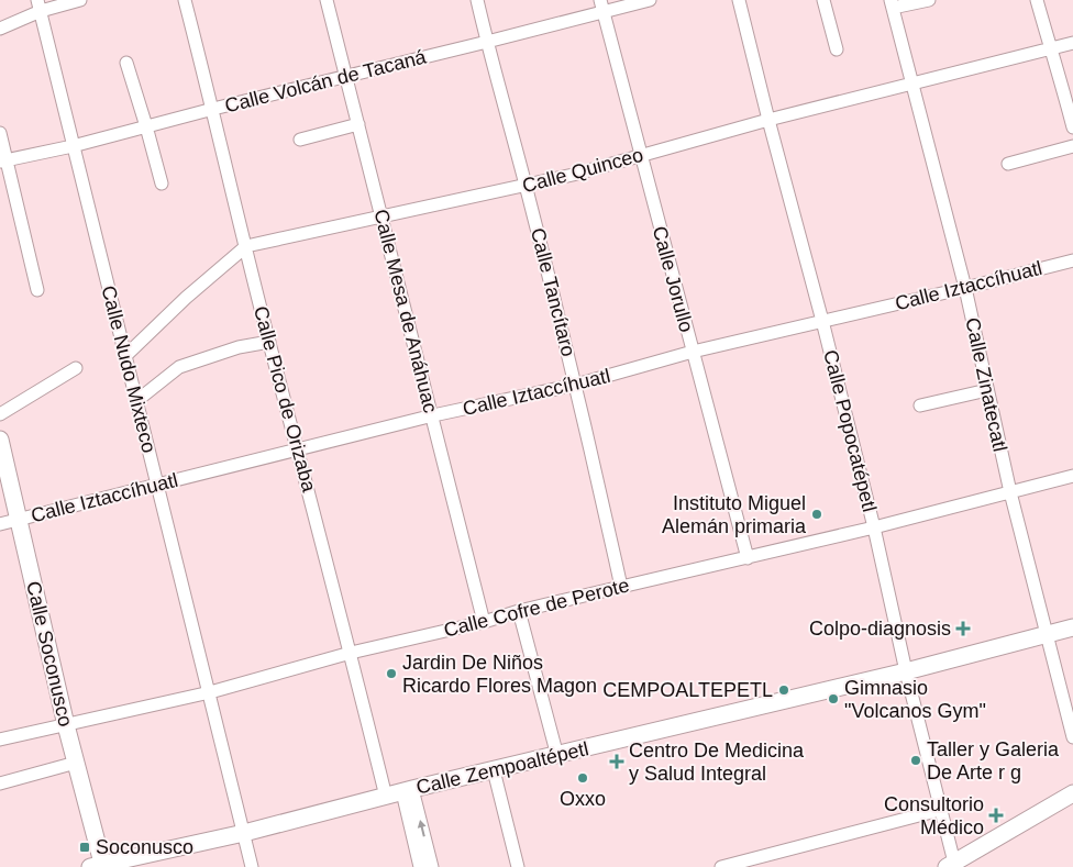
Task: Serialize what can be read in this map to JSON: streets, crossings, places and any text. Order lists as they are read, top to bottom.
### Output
{
  "streets": {
    "main road": ["Calle Soconusco", "Calle Zempoaltépetl"],
    "street": [
      "Calle Volcán de Tacaná",
      "Calle Quinceo",
      "Calle Jorullo",
      "Calle Iztaccíhuatl",
      "Calle Tancítaro",
      "Calle Mesa de Anáhuac",
      "Calle Nudo Mixteco",
      "Calle Zinatecatl",
      "Calle Pico de Orizaba",
      "Calle Popocatépetl",
      "Calle Cofre de Perote"
    ]
  },
  "crossings": [
    ["Calle Volcán de Tacaná", "Calle Jorullo"],
    ["Calle Volcán de Tacaná", "Calle Tancítaro"],
    ["Calle Volcán de Tacaná", "Calle Mesa de Anáhuac"],
    ["Calle Volcán de Tacaná", "Calle Nudo Mixteco"],
    ["Calle Volcán de Tacaná", "Calle Pico de Orizaba"],
    ["Calle Quinceo", "Calle Jorullo"],
    ["Calle Quinceo", "Calle Tancítaro"],
    ["Calle Quinceo", "Calle Mesa de Anáhuac"],
    ["Calle Quinceo", "Calle Nudo Mixteco"],
    ["Calle Quinceo", "Calle Zinatecatl"],
    ["Calle Quinceo", "Calle Pico de Orizaba"],
    ["Calle Quinceo", "Calle Popocatépetl"],
    ["Calle Jorullo", "Calle Iztaccíhuatl"],
    ["Calle Jorullo", "Calle Cofre de Perote"],
    ["Calle Iztaccíhuatl", "Calle Tancítaro"],
    ["Calle Iztaccíhuatl", "Calle Mesa de Anáhuac"],
    ["Calle Iztaccíhuatl", "Calle Nudo Mixteco"],
    ["Calle Iztaccíhuatl", "Calle Zinatecatl"],
    ["Calle Iztaccíhuatl", "Calle Pico de Orizaba"],
    ["Calle Iztaccíhuatl", "Calle Popocatépetl"],
    ["Calle Iztaccíhuatl", "Calle Soconusco"],
    ["Calle Tancítaro", "Calle Cofre de Perote"],
    ["Calle Mesa de Anáhuac", "Calle Cofre de Perote"],
    ["Calle Nudo Mixteco", "Calle Cofre de Perote"],
    ["Calle Nudo Mixteco", "Calle Zempoaltépetl"],
    ["Calle Zinatecatl", "Calle Cofre de Perote"],
    ["Calle Zinatecatl", "Calle Zempoaltépetl"],
    ["Calle Pico de Orizaba", "Calle Cofre de Perote"],
    ["Calle Pico de Orizaba", "Calle Zempoaltépetl"],
    ["Calle Popocatépetl", "Calle Cofre de Perote"],
    ["Calle Popocatépetl", "Calle Zempoaltépetl"],
    ["Calle Cofre de Perote", "Calle Soconusco"],
    ["Calle Soconusco", "Calle Zempoaltépetl"]
  ],
  "places": {
    "other": [
      "Instituto Miguel Alemán primaria",
      "Jardin De Niños Ricardo Flores Magon",
      "CEMPOALTEPETL",
      "Gimnasio \"Volcanos Gym\"",
      "Taller y Galeria De Arte r g",
      "Oxxo"
    ],
    "health": ["Colpo-diagnosis", "Centro De Medicina y Salud Integral", "Consultorio Médico"],
    "transit": ["Soconusco"]
  }
}
